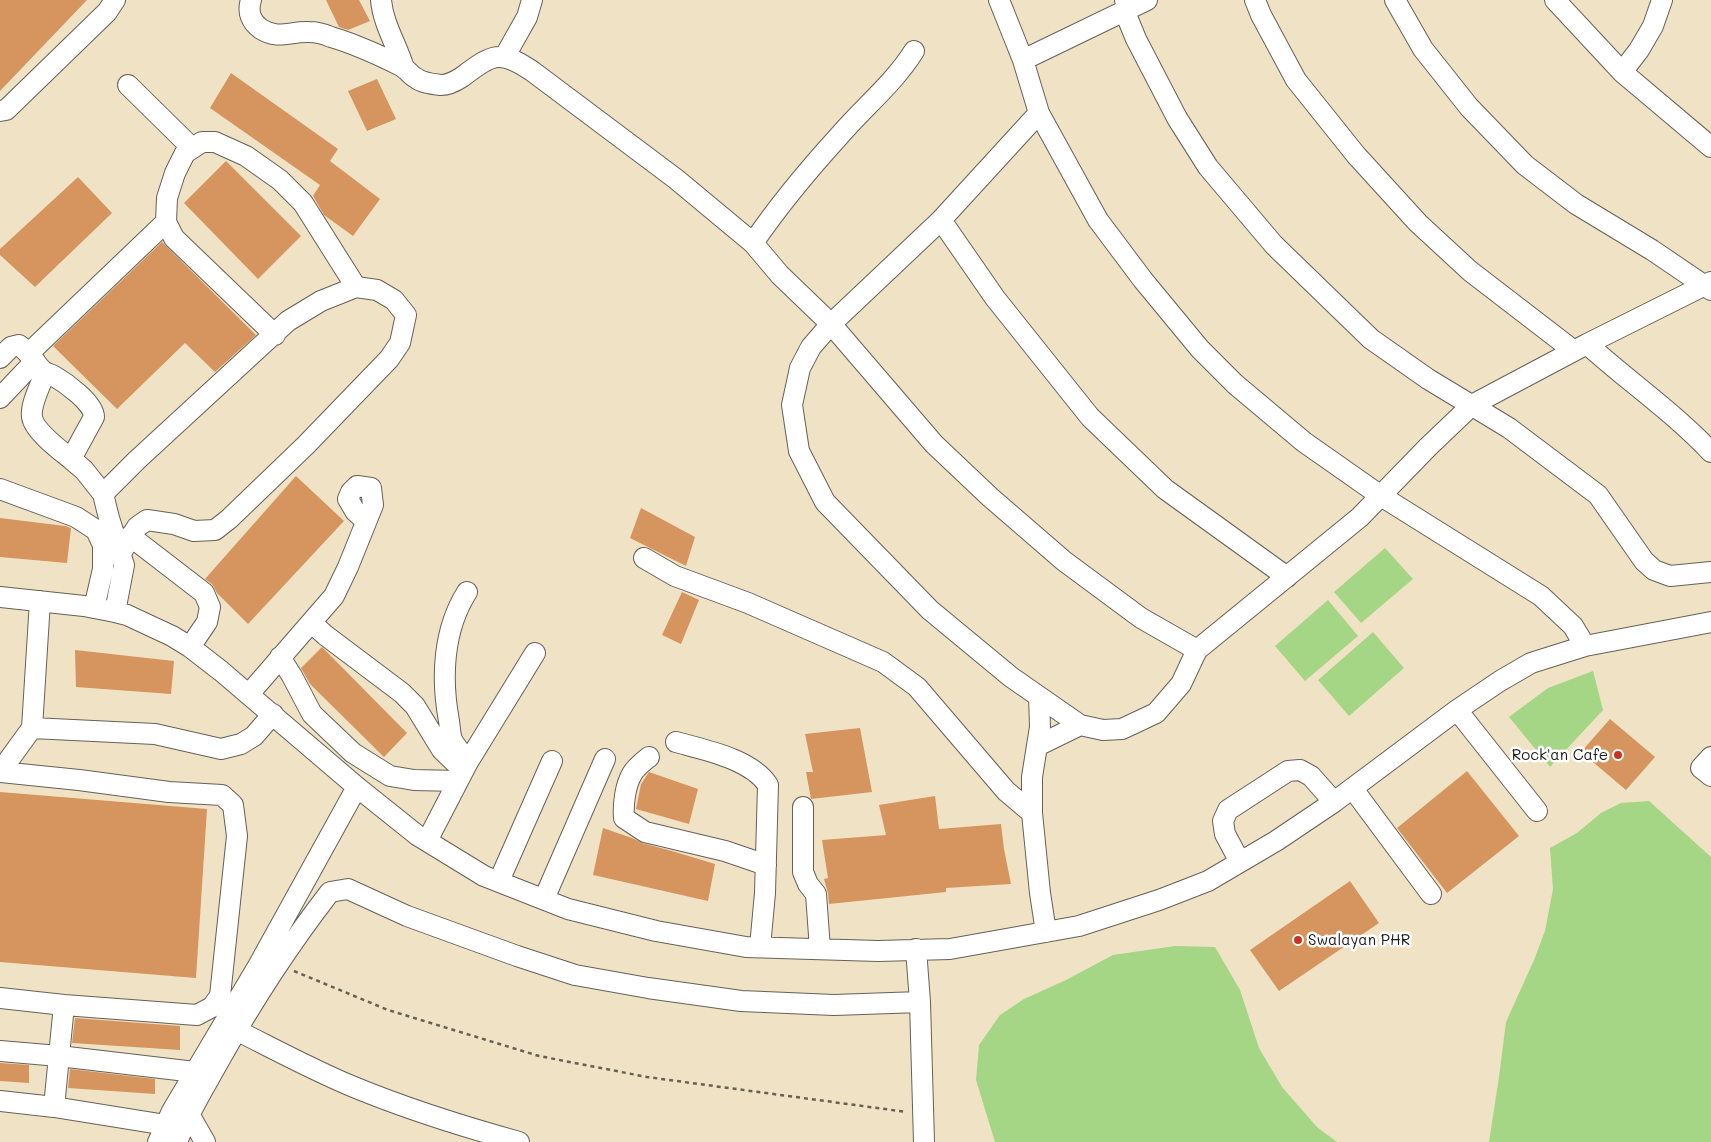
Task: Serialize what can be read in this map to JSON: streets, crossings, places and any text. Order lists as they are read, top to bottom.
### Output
{
  "places": ["Rock'an Cafe", "Swalayan PHR"]
}
